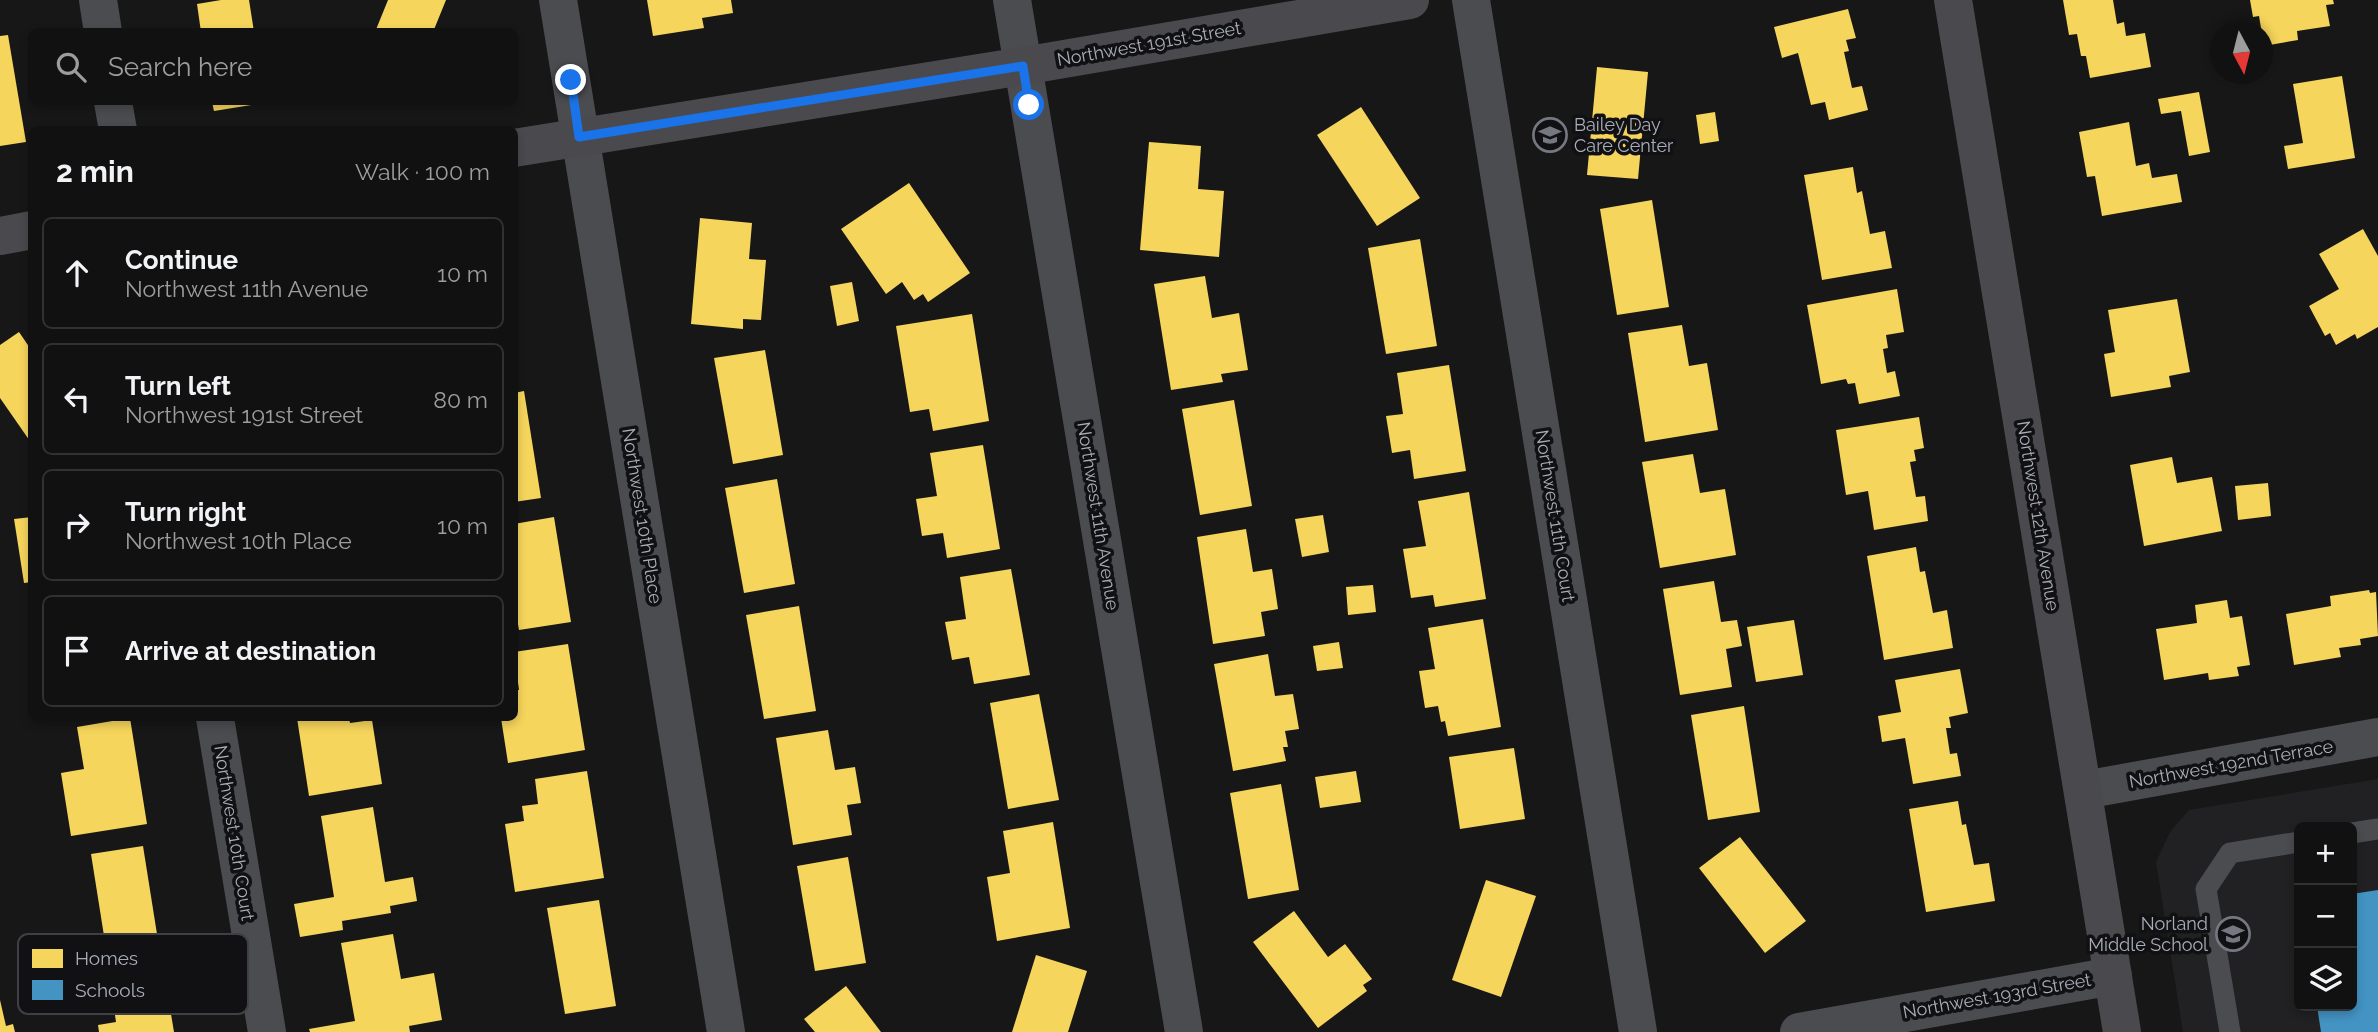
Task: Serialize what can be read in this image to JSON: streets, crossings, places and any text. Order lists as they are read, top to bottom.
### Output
{
  "streets": {
    "street": [
      "Northwest 191st Street",
      "Northwest 10th Place",
      "Northwest 11th Avenue",
      "Northwest 11th Court",
      "Northwest 12th Avenue",
      "Northwest 192nd Terrace",
      "Northwest 10th Court",
      "Northwest 193rd Street"
    ]
  },
  "crossings": [
    ["Northwest 191st Street", "Northwest 10th Place"],
    ["Northwest 191st Street", "Northwest 11th Avenue"],
    ["Northwest 12th Avenue", "Northwest 192nd Terrace"],
    ["Northwest 12th Avenue", "Northwest 193rd Street"]
  ],
  "places": {
    "school or university": ["Bailey Day Care Center", "Norland Middle School"]
  },
  "legend": ["Homes", "Schools"],
  "north": "bottom",
  "page": {
    "search": "Search here",
    "heading": ["2 min", "Walk · 100 m"],
    "list": [
      ["Continue", "Northwest 11th Avenue", "10 m"],
      ["Turn left", "Northwest 191st Street", "80 m"],
      ["Turn right", "Northwest 10th Place", "10 m"],
      "Arrive at destination"
    ],
    "map_buttons": ["+", "−"]
  }
}
